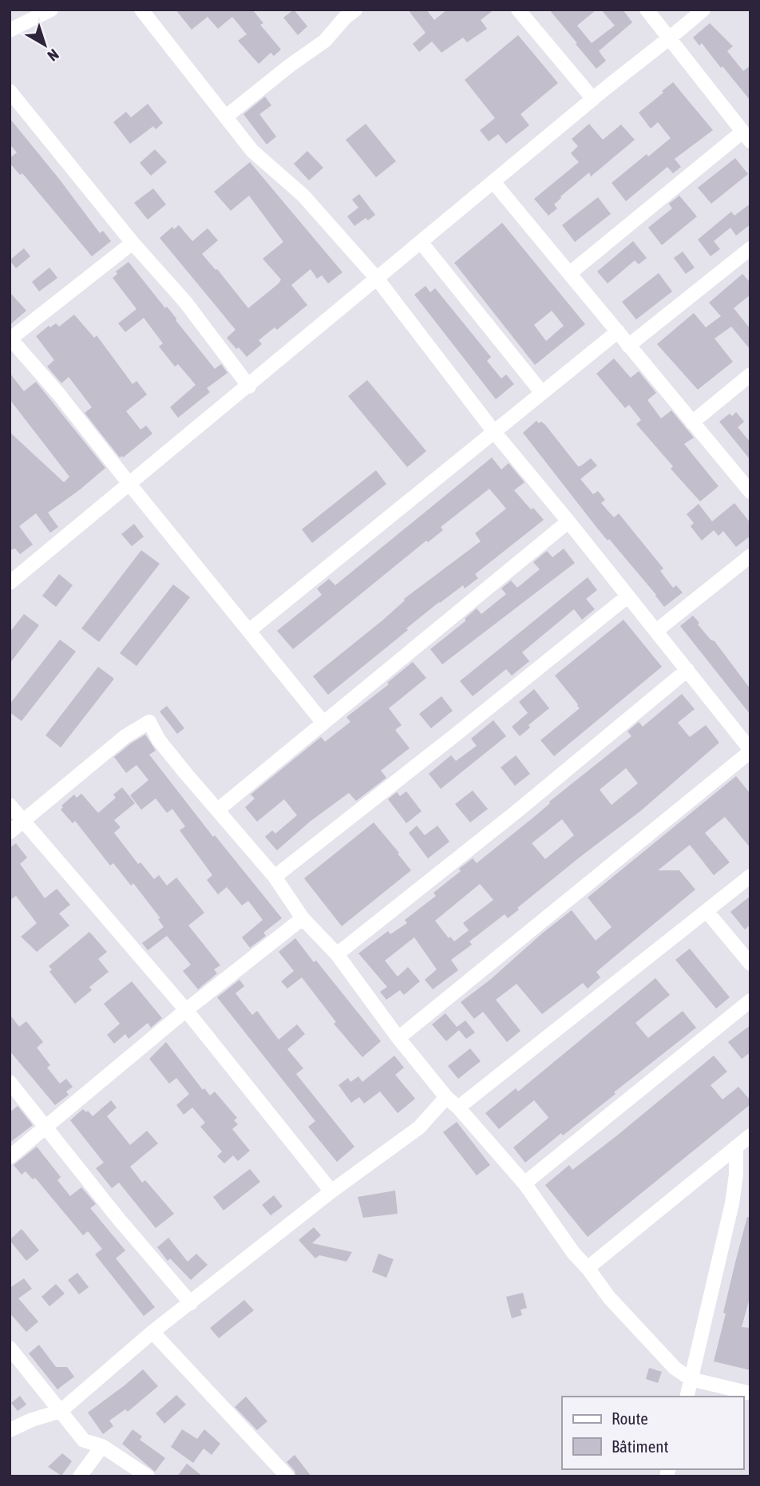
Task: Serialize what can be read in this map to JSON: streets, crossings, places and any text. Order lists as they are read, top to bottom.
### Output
{
  "legend": ["Route", "Bâtiment"],
  "north": "bottom right"
}
